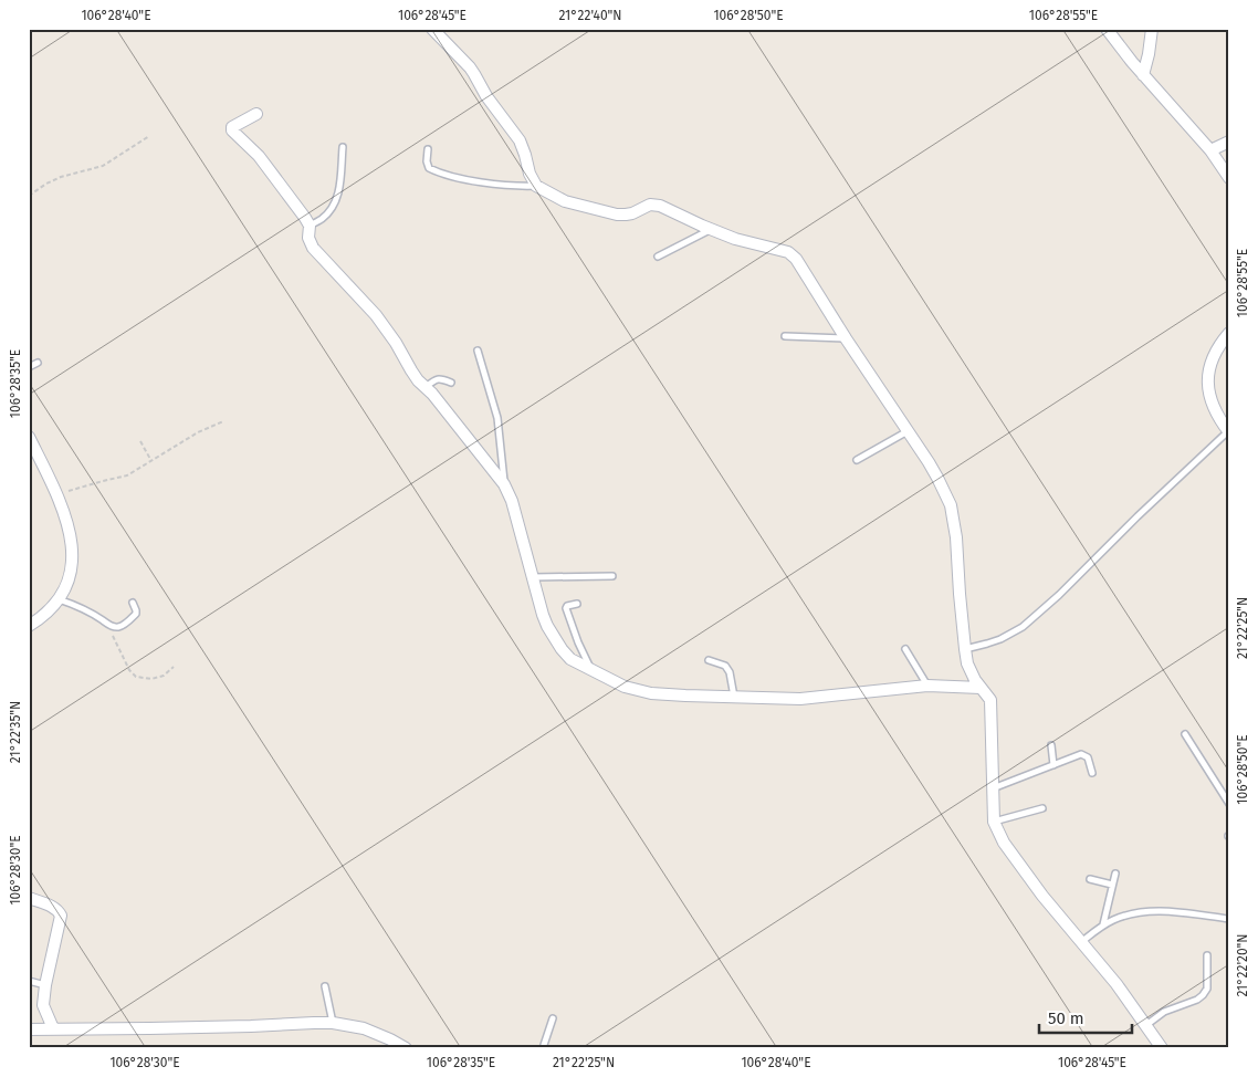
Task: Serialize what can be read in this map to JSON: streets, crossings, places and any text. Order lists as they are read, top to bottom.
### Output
{
  "scale_bar": "50 m",
  "coordinates": [
    "106°28'40\"E",
    "106°28'45\"E",
    "21°22'40\"N",
    "106°28'50\"E",
    "106°28'55\"E",
    "106°28'35\"E",
    "21°22'25\"N",
    "21°22'35\"N",
    "106°28'30\"E",
    "21°22'20\"N"
  ]
}
